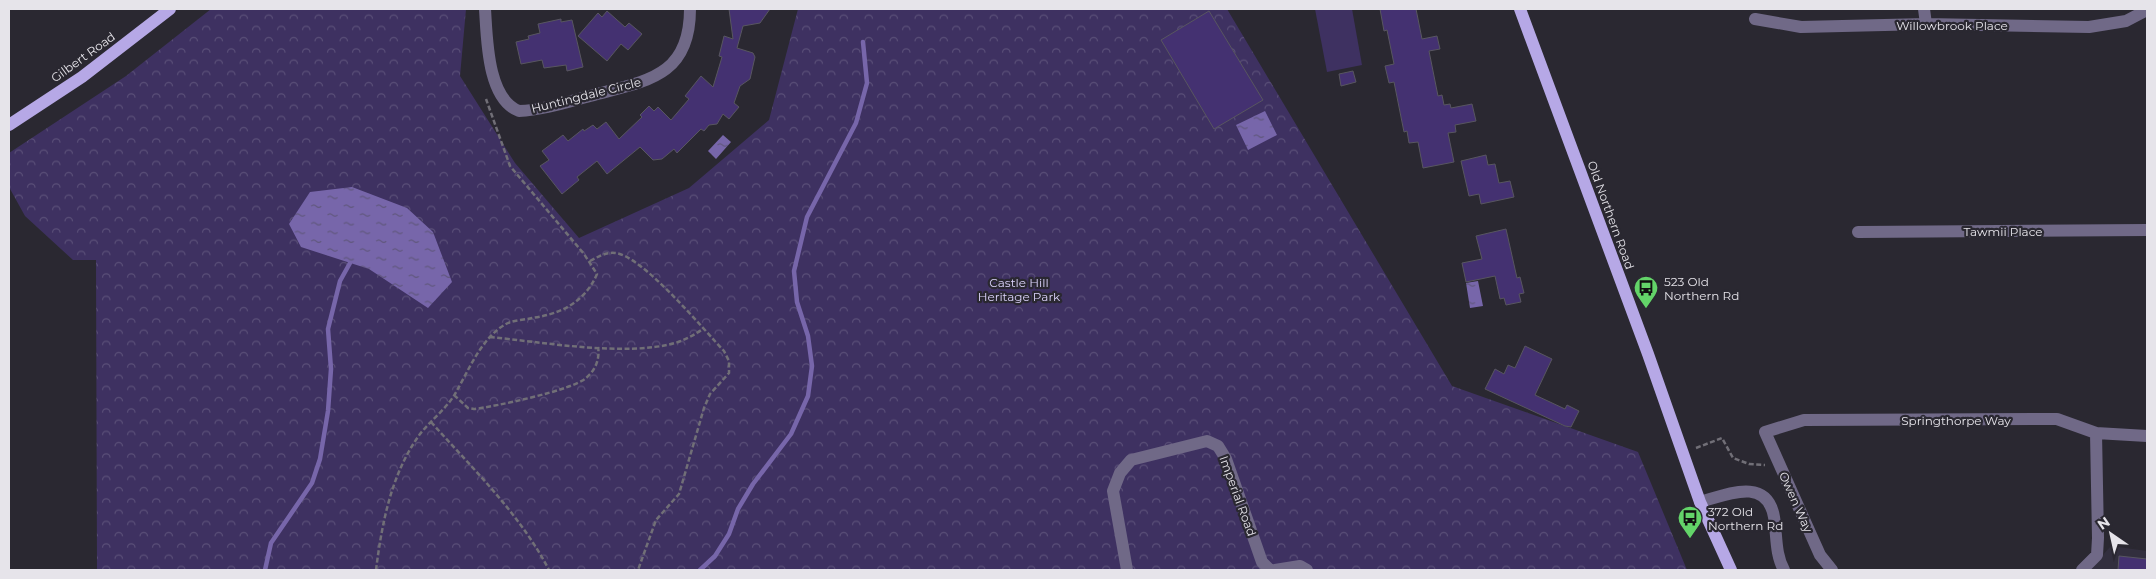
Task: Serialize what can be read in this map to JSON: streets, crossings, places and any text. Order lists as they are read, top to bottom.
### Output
{
  "streets": {
    "main road": ["Gilbert Road", "Old Northern Road"],
    "street": [
      "Willowbrook Place",
      "Huntingdale Circle",
      "Tawmii Place",
      "Springthorpe Way",
      "Imperial Road",
      "Owen Way"
    ]
  },
  "crossings": [
    ["Springthorpe Way", "Owen Way"]
  ],
  "parks": ["Castle Hill Heritage Park"],
  "places": {
    "bus stop": ["523 Old Northern Rd", "372 Old Northern Rd"]
  },
  "north": "top left"
}
